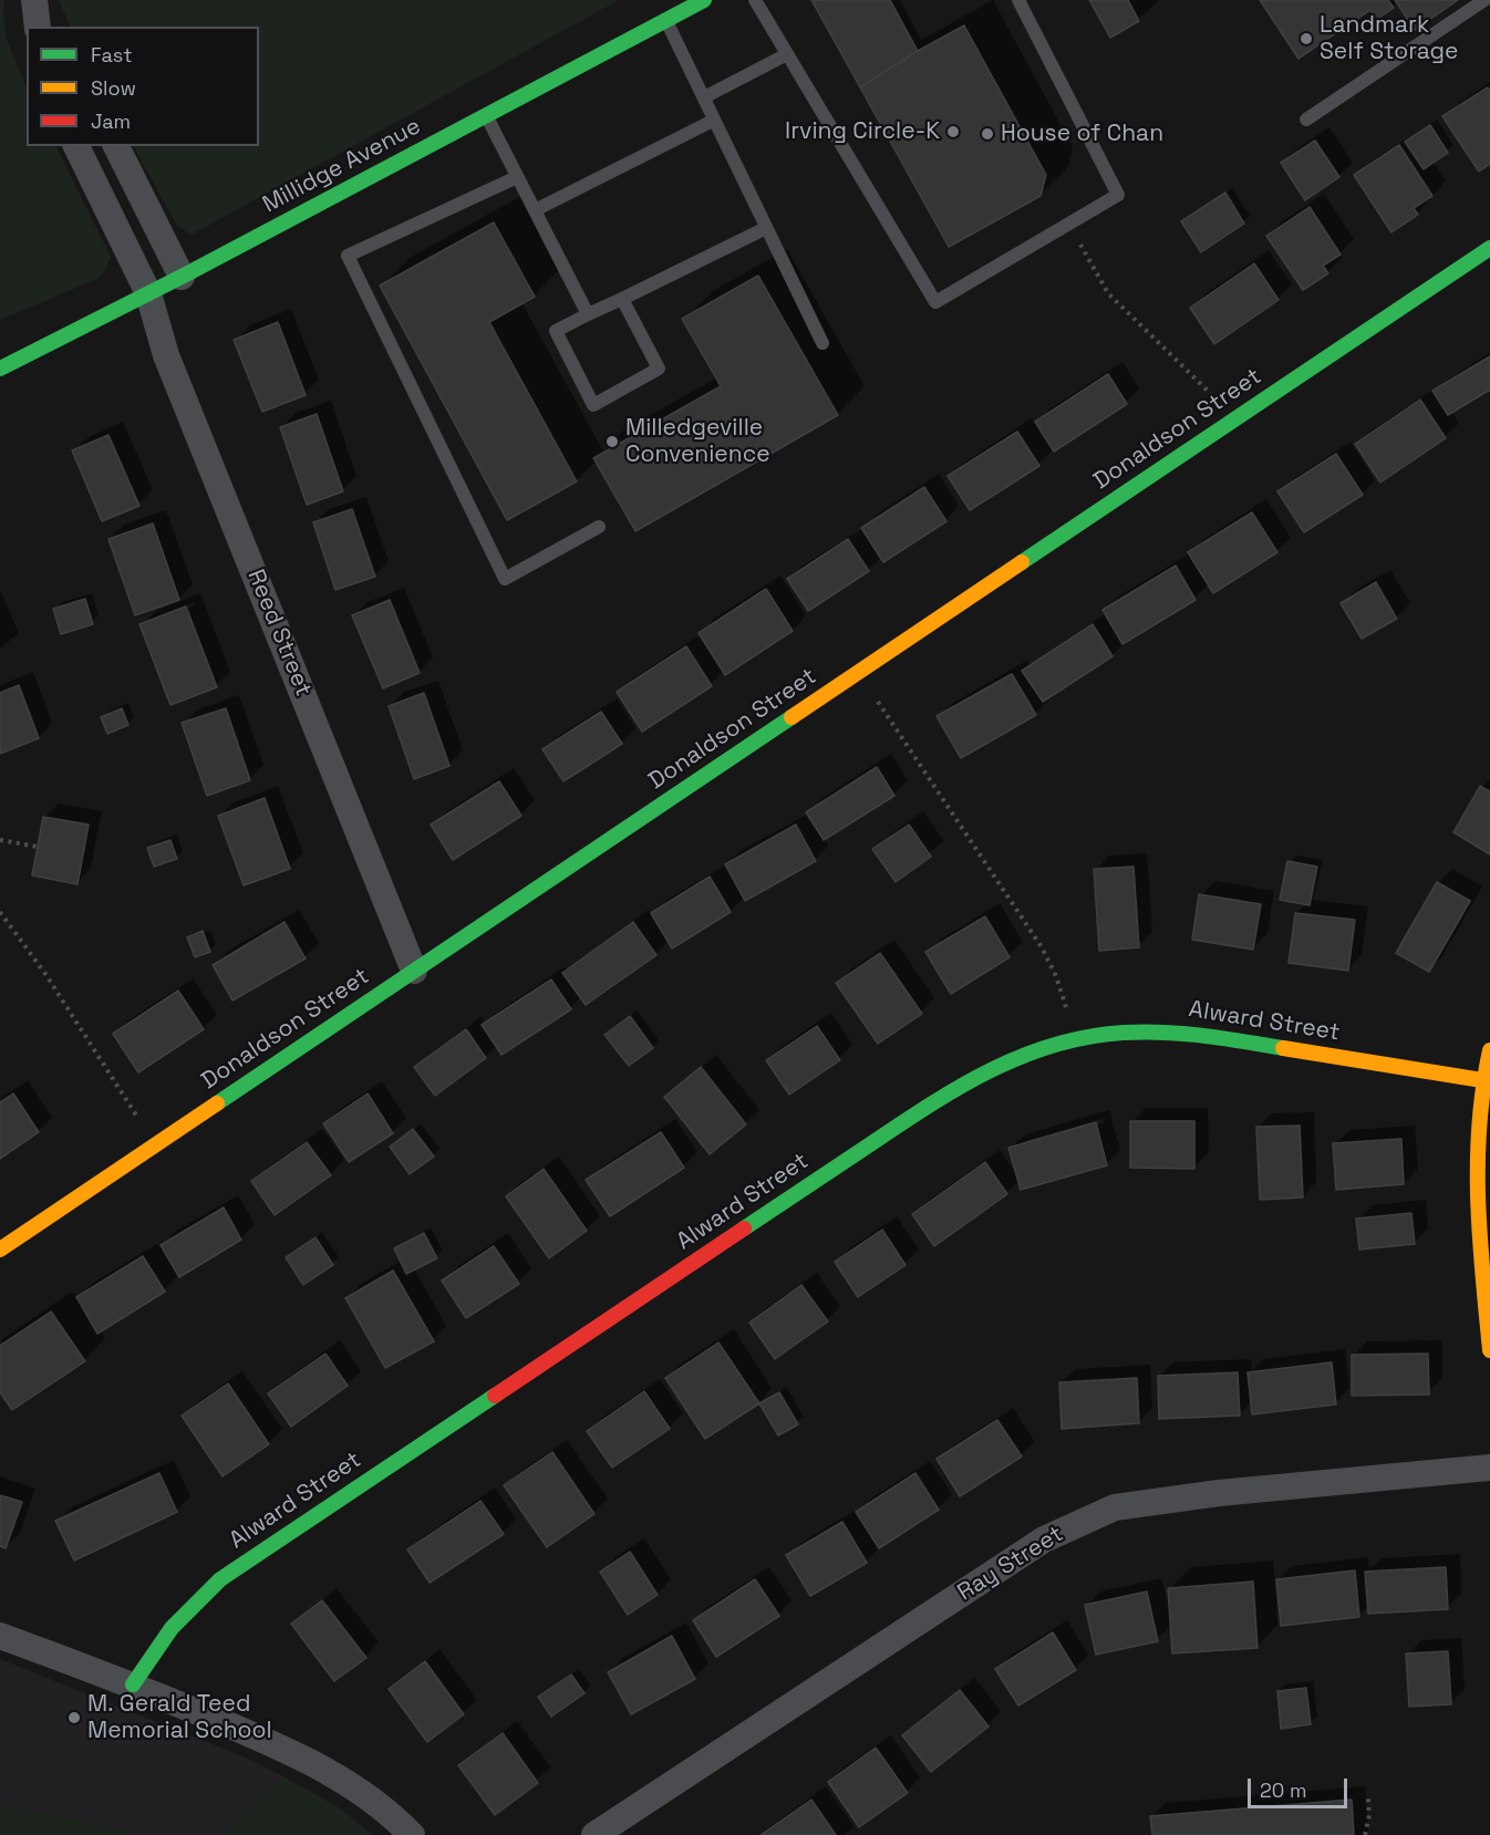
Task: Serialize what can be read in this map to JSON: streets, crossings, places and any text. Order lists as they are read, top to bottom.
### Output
{
  "streets": {
    "street": [
      "Millidge Avenue",
      "Donaldson Street",
      "Reed Street",
      "Alward Street",
      "Ray Street"
    ]
  },
  "crossings": [
    ["Millidge Avenue", "Reed Street"],
    ["Donaldson Street", "Reed Street"]
  ],
  "places": [
    "Landmark Self Storage",
    "Irving Circle-K",
    "House of Chan",
    "Milledgeville Convenience",
    "M. Gerald Teed Memorial School"
  ],
  "legend": ["Fast", "Slow", "Jam"],
  "scale_bar": "20 m"
}
